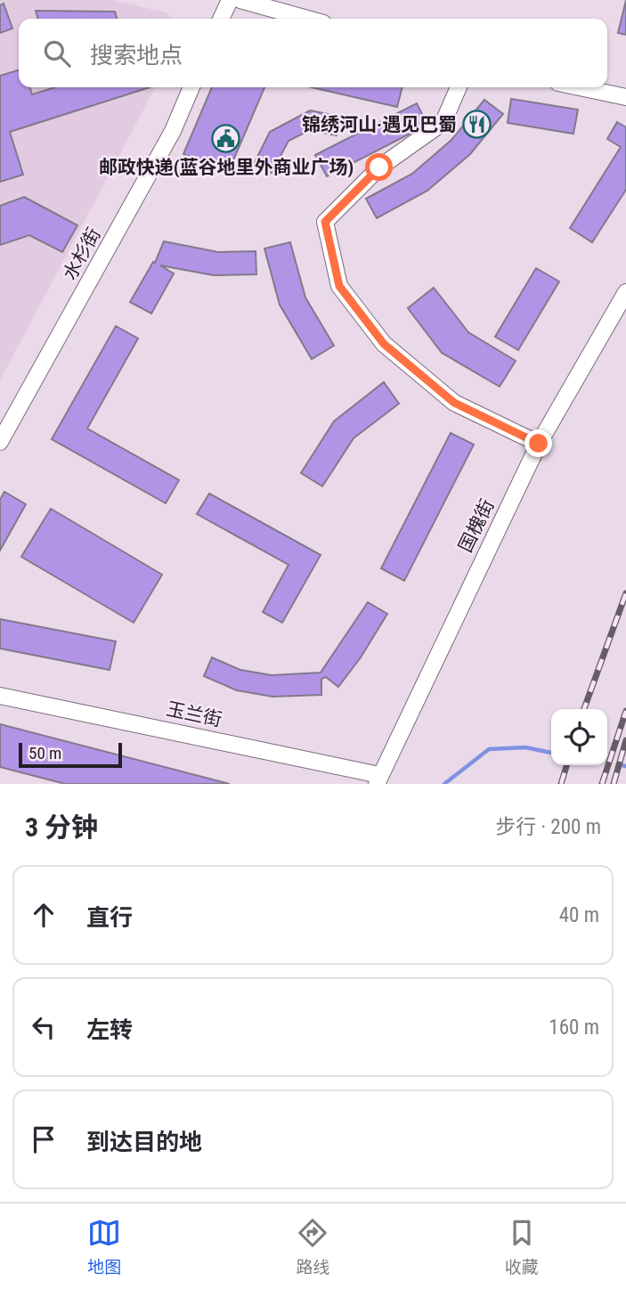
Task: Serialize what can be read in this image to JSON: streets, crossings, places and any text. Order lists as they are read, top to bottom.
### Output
{
  "streets": {
    "street": ["水杉街", "国槐街", "玉兰街"]
  },
  "crossings": [
    ["国槐街", "玉兰街"]
  ],
  "places": {
    "restaurant": ["锦绣河山·遇见巴蜀"],
    "public building": ["邮政快递(蓝谷地里外商业广场)"]
  },
  "scale_bar": "50 m",
  "page": {
    "search": "搜索地点",
    "scale": "50 m",
    "heading": ["3 分钟", "步行 · 200 m"],
    "list": [
      ["直行", "40 m"],
      ["左转", "160 m"],
      "到达目的地"
    ],
    "nav": ["地图", "路线", "收藏"]
  }
}
